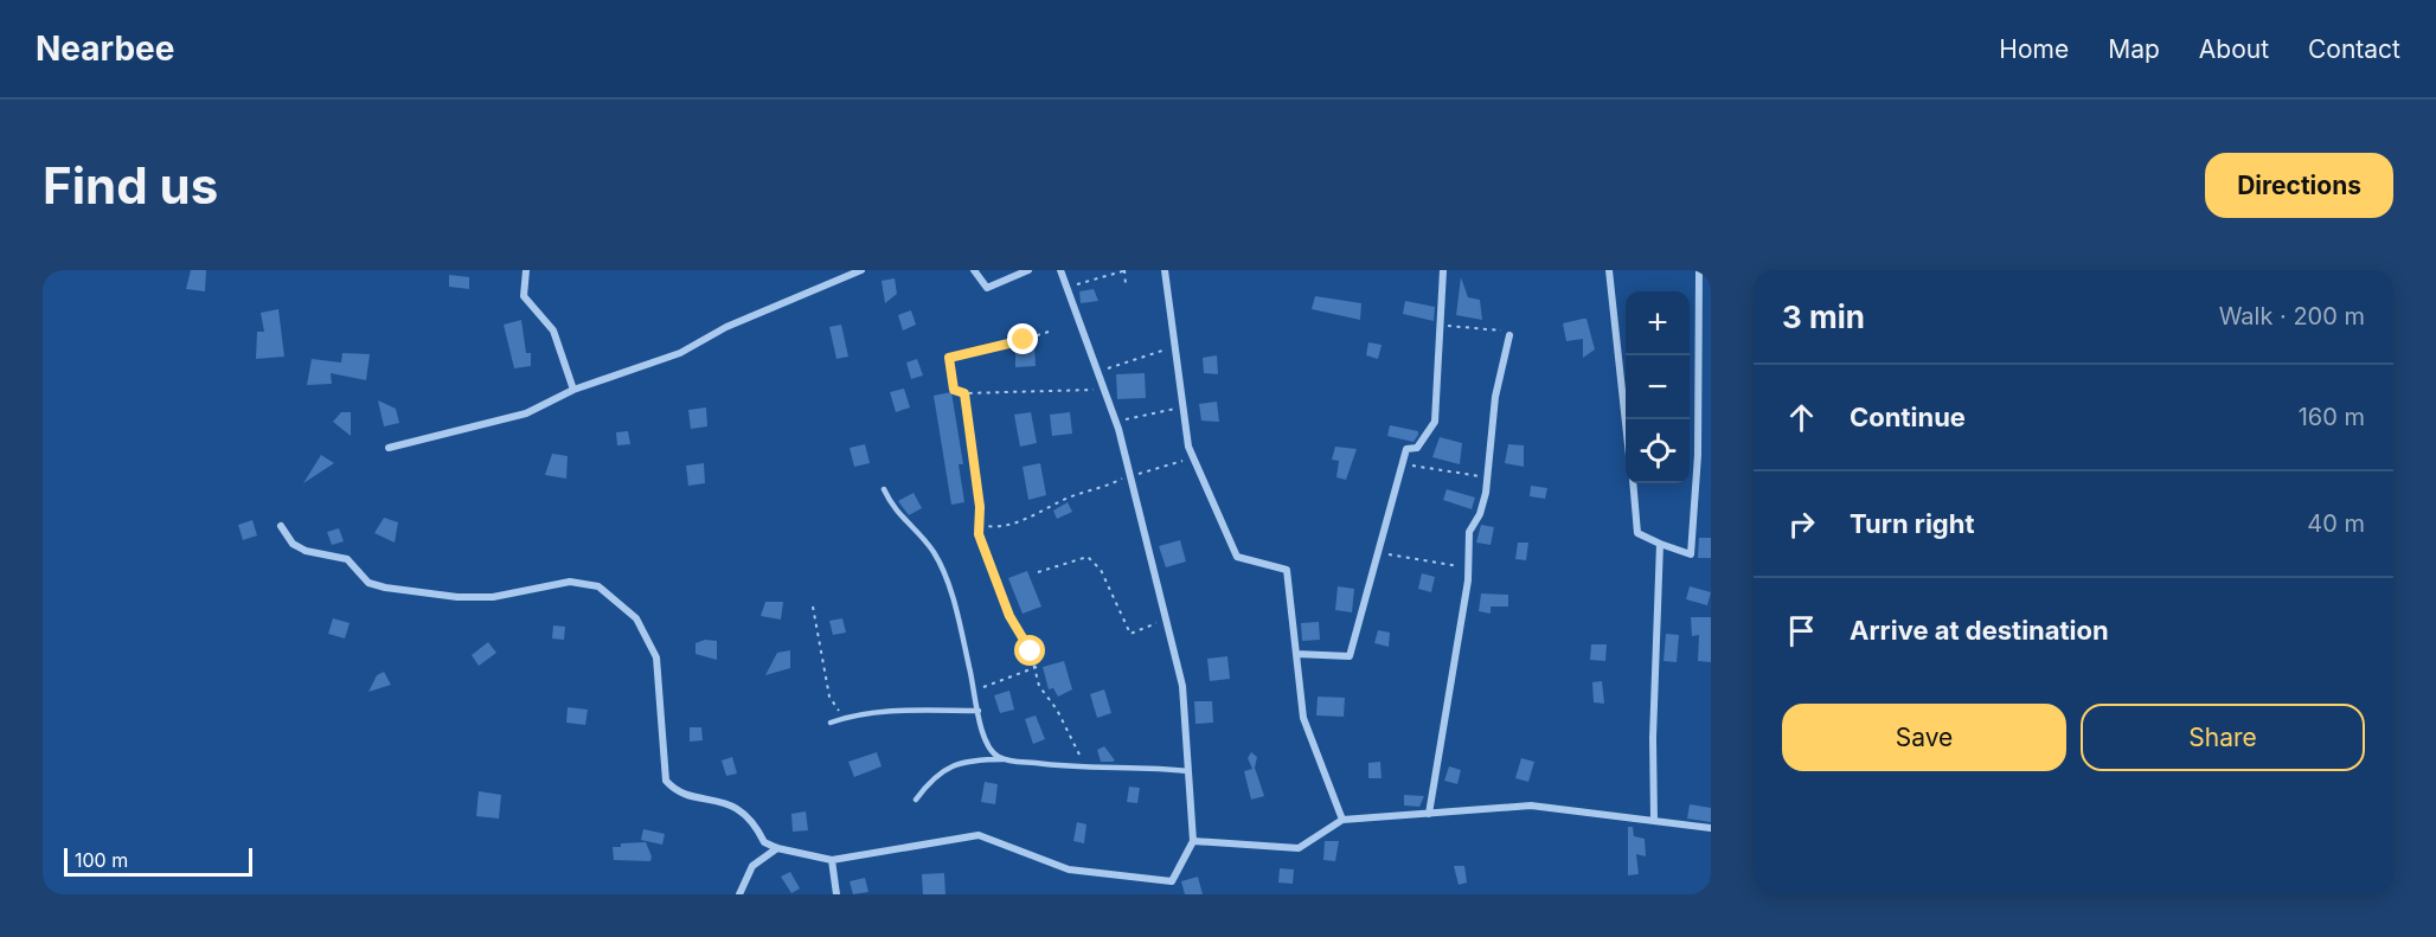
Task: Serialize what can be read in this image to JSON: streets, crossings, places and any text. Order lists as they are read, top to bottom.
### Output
{
  "scale_bar": "100 m",
  "page": {
    "header": "Nearbee",
    "nav": [
      "Home",
      "Map",
      "About",
      "Contact"
    ],
    "buttons": [
      "Directions",
      ["Save", "Share"]
    ],
    "title": "Find us",
    "heading": ["3 min", "Walk · 200 m"],
    "map_buttons": ["+", "−"],
    "list": [
      ["Continue", "160 m"],
      ["Turn right", "40 m"],
      "Arrive at destination"
    ],
    "scale": "100 m"
  }
}
